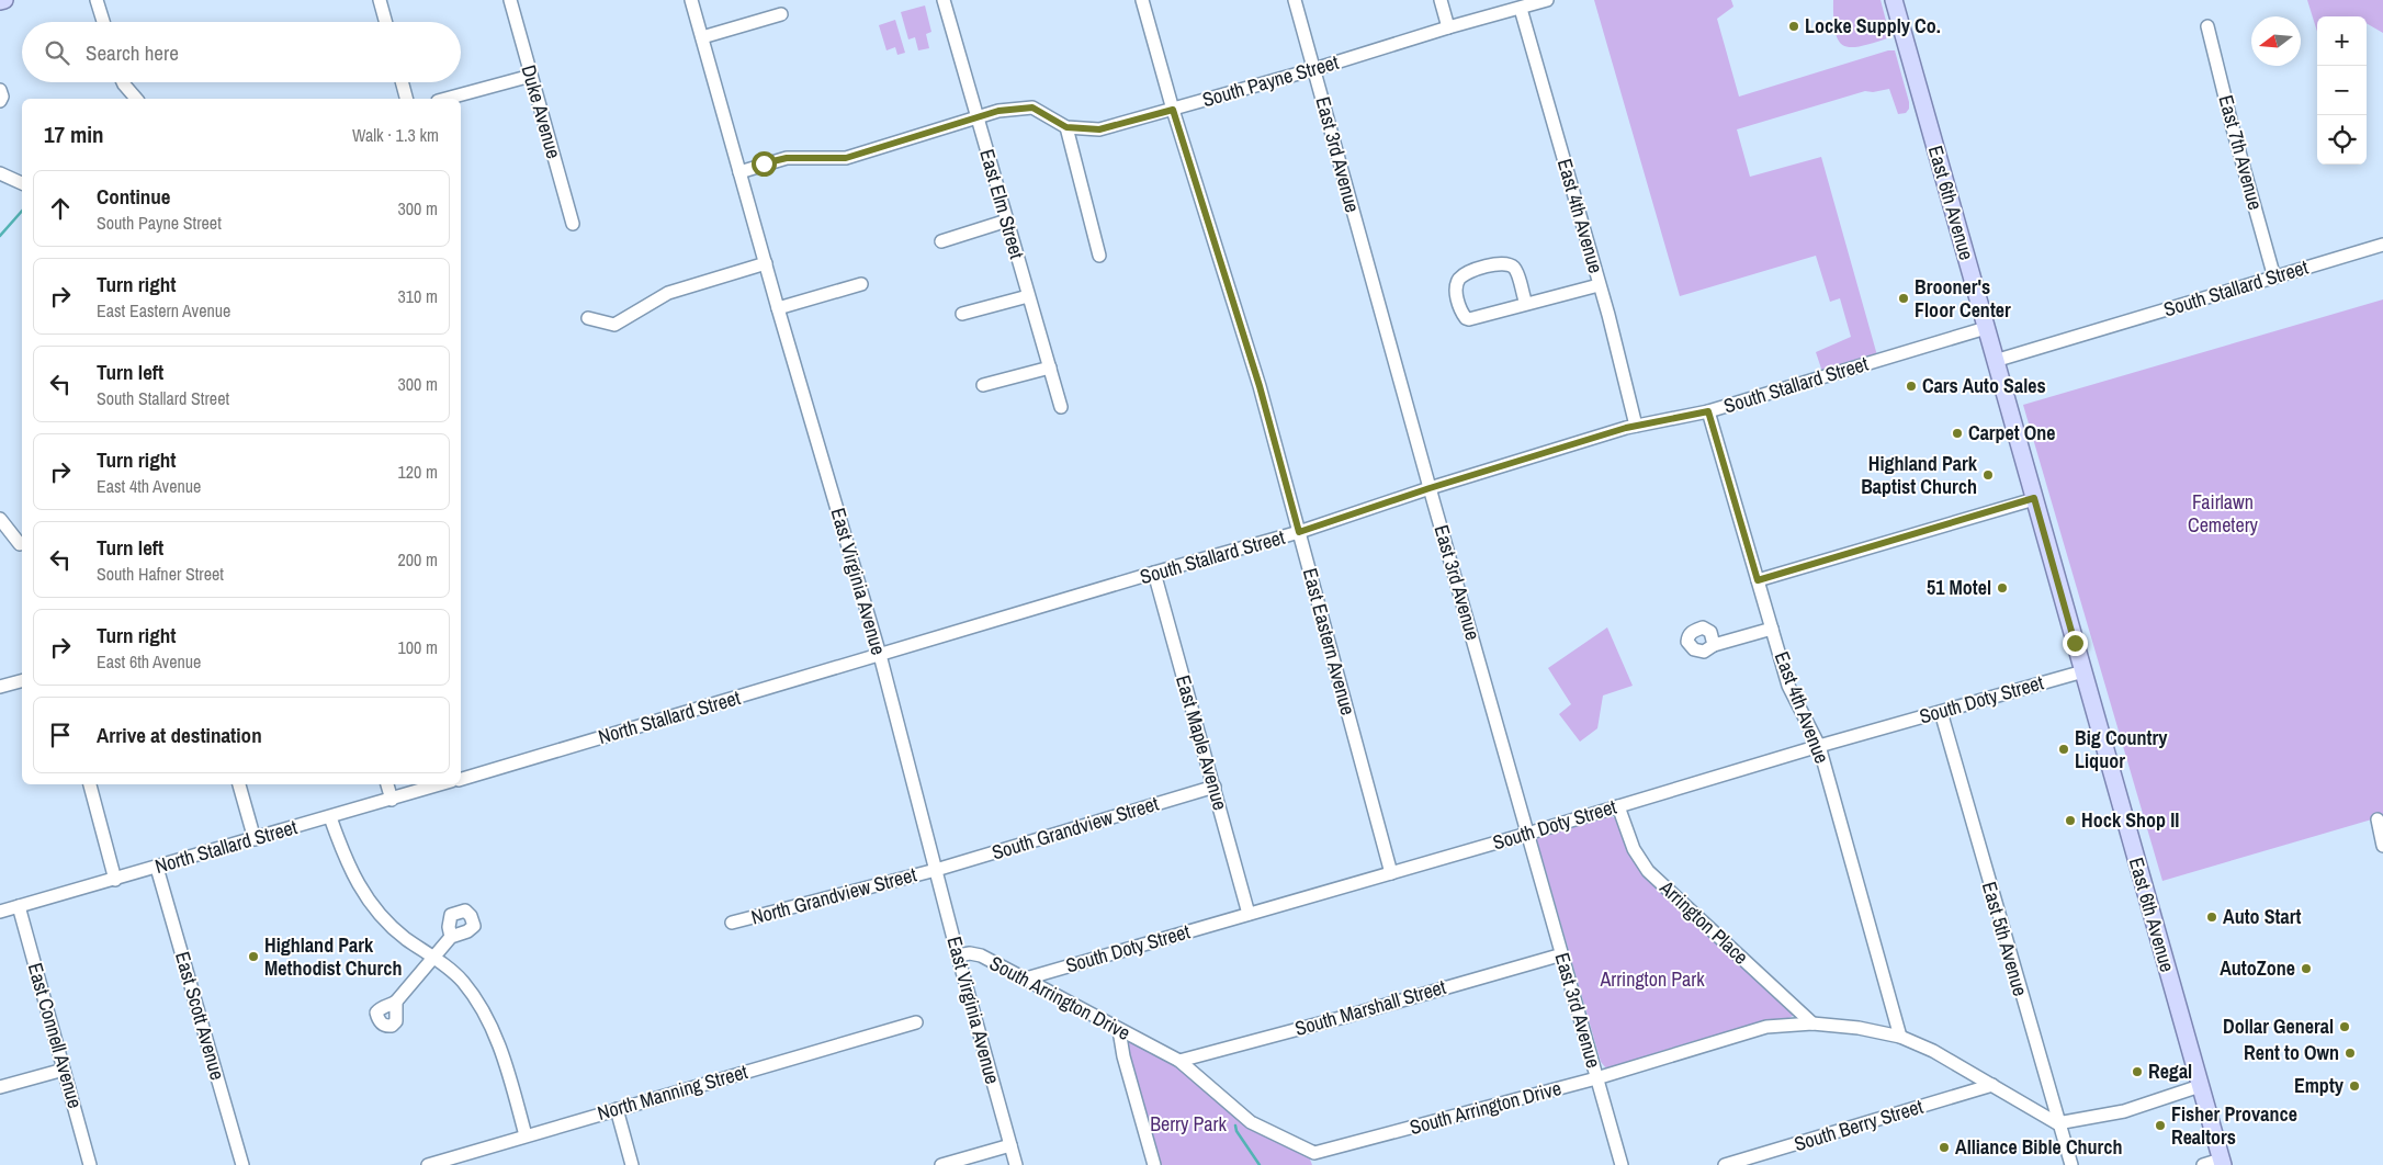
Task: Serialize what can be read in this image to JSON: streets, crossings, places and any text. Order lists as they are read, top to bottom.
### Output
{
  "streets": {
    "main road": ["East 6th Avenue"],
    "street": [
      "South Payne Street",
      "Duke Avenue",
      "East 7th Avenue",
      "East 3rd Avenue",
      "East Elm Street",
      "East 4th Avenue",
      "South Stallard Street",
      "East Virginia Avenue",
      "East Eastern Avenue",
      "South Doty Street",
      "North Stallard Street",
      "East Maple Avenue",
      "South Grandview Street",
      "North Grandview Street",
      "Arrington Place",
      "East 5th Avenue",
      "South Arrington Drive",
      "South Marshall Street",
      "East Scott Avenue",
      "East Connell Avenue",
      "North Manning Street",
      "South Berry Street"
    ]
  },
  "crossings": [
    ["South Payne Street", "East 3rd Avenue"],
    ["South Payne Street", "East Elm Street"],
    ["South Payne Street", "East 4th Avenue"],
    ["South Payne Street", "East Virginia Avenue"],
    ["South Payne Street", "East Eastern Avenue"],
    ["East 7th Avenue", "South Stallard Street"],
    ["East 3rd Avenue", "South Stallard Street"],
    ["East 3rd Avenue", "South Doty Street"],
    ["East 3rd Avenue", "South Arrington Drive"],
    ["East 3rd Avenue", "South Marshall Street"],
    ["East 6th Avenue", "South Stallard Street"],
    ["East 6th Avenue", "South Doty Street"],
    ["East 4th Avenue", "South Stallard Street"],
    ["East 4th Avenue", "South Doty Street"],
    ["East 4th Avenue", "South Arrington Drive"],
    ["South Stallard Street", "East Virginia Avenue"],
    ["South Stallard Street", "East Eastern Avenue"],
    ["South Stallard Street", "North Stallard Street"],
    ["South Stallard Street", "East Maple Avenue"],
    ["East Virginia Avenue", "North Stallard Street"],
    ["East Virginia Avenue", "South Grandview Street"],
    ["East Virginia Avenue", "North Grandview Street"],
    ["East Virginia Avenue", "South Arrington Drive"],
    ["East Eastern Avenue", "South Doty Street"],
    ["South Doty Street", "East Maple Avenue"],
    ["South Doty Street", "Arrington Place"],
    ["South Doty Street", "East 5th Avenue"],
    ["South Doty Street", "South Arrington Drive"],
    ["North Stallard Street", "East Scott Avenue"],
    ["North Stallard Street", "East Connell Avenue"],
    ["East Maple Avenue", "South Grandview Street"],
    ["South Grandview Street", "North Grandview Street"],
    ["Arrington Place", "South Arrington Drive"],
    ["East 5th Avenue", "South Arrington Drive"],
    ["South Arrington Drive", "South Marshall Street"],
    ["South Arrington Drive", "South Berry Street"]
  ],
  "parks": ["Fairlawn Cemetery", "Arrington Park", "Berry Park"],
  "places": [
    "Locke Supply Co.",
    "Brooner's Floor Center",
    "Cars Auto Sales",
    "Carpet One",
    "Highland Park Baptist Church",
    "51 Motel",
    "Big Country Liquor",
    "Hock Shop II",
    "Auto Start",
    "Highland Park Methodist Church",
    "AutoZone",
    "Dollar General",
    "Rent to Own",
    "Regal",
    "Empty",
    "Fisher Provance Realtors",
    "Alliance Bible Church"
  ],
  "north": "left",
  "page": {
    "map_buttons": ["+", "−"],
    "search": "Search here",
    "heading": ["17 min", "Walk · 1.3 km"],
    "list": [
      ["Continue", "South Payne Street", "300 m"],
      ["Turn right", "East Eastern Avenue", "310 m"],
      ["Turn left", "South Stallard Street", "300 m"],
      ["Turn right", "East 4th Avenue", "120 m"],
      ["Turn left", "South Hafner Street", "200 m"],
      ["Turn right", "East 6th Avenue", "100 m"],
      "Arrive at destination"
    ]
  }
}
